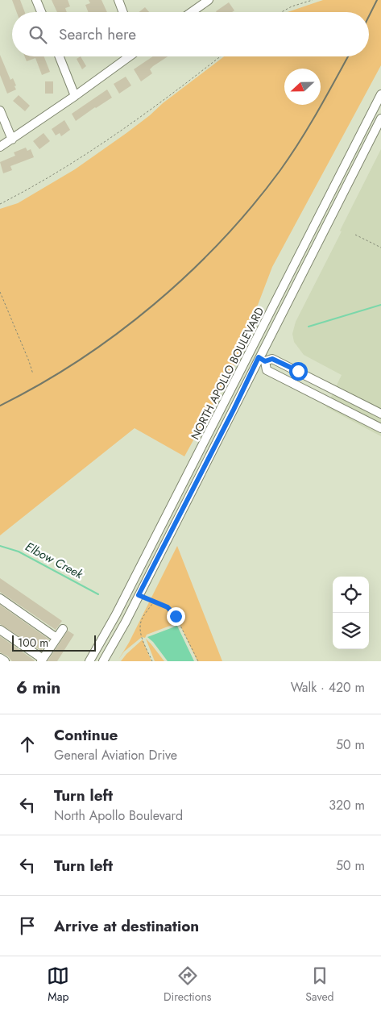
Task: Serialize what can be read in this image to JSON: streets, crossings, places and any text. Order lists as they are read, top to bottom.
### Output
{
  "streets": {
    "street": ["NORTH APOLLO BOULEVARD"]
  },
  "water": ["Elbow Creek"],
  "scale_bar": "100 m",
  "north": "left",
  "page": {
    "search": "Search here",
    "scale": "100 m",
    "heading": ["6 min", "Walk · 420 m"],
    "list": [
      ["Continue", "General Aviation Drive", "50 m"],
      ["Turn left", "North Apollo Boulevard", "320 m"],
      ["Turn left", "50 m"],
      "Arrive at destination"
    ],
    "nav": ["Map", "Directions", "Saved"]
  }
}
